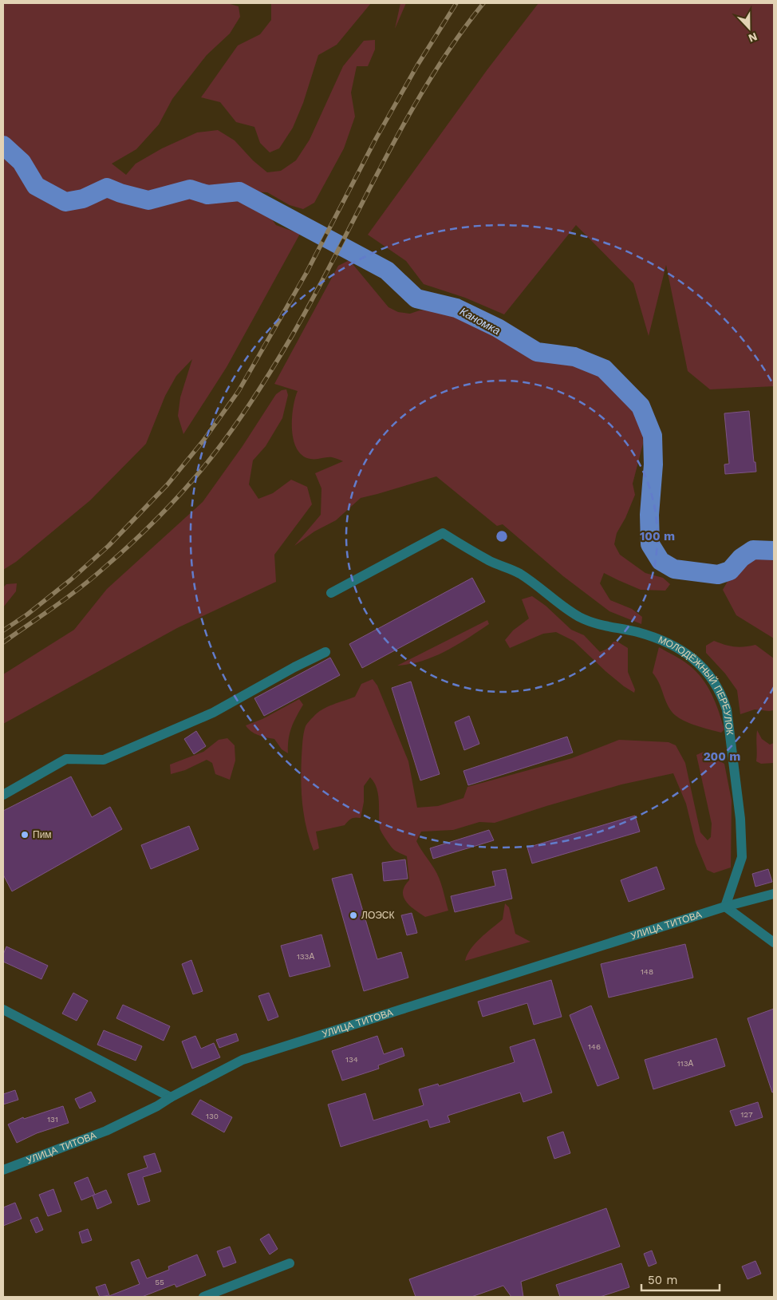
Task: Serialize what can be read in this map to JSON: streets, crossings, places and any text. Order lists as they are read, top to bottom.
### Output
{
  "streets": {
    "street": ["МОЛОДЁЖНЫЙ ПЕРЕУЛОК", "УЛИЦА ТИТОВА"]
  },
  "crossings": [
    ["МОЛОДЁЖНЫЙ ПЕРЕУЛОК", "УЛИЦА ТИТОВА"]
  ],
  "water": ["Каномка"],
  "places": ["Пим", "ЛОЭСК"],
  "house_numbers": [
    "133А",
    "148",
    "146",
    "134",
    "113А",
    "127",
    "130",
    "131",
    "55"
  ],
  "scale_bar": "50 m",
  "north": "bottom",
  "rings": ["100 m", "200 m"]
}
